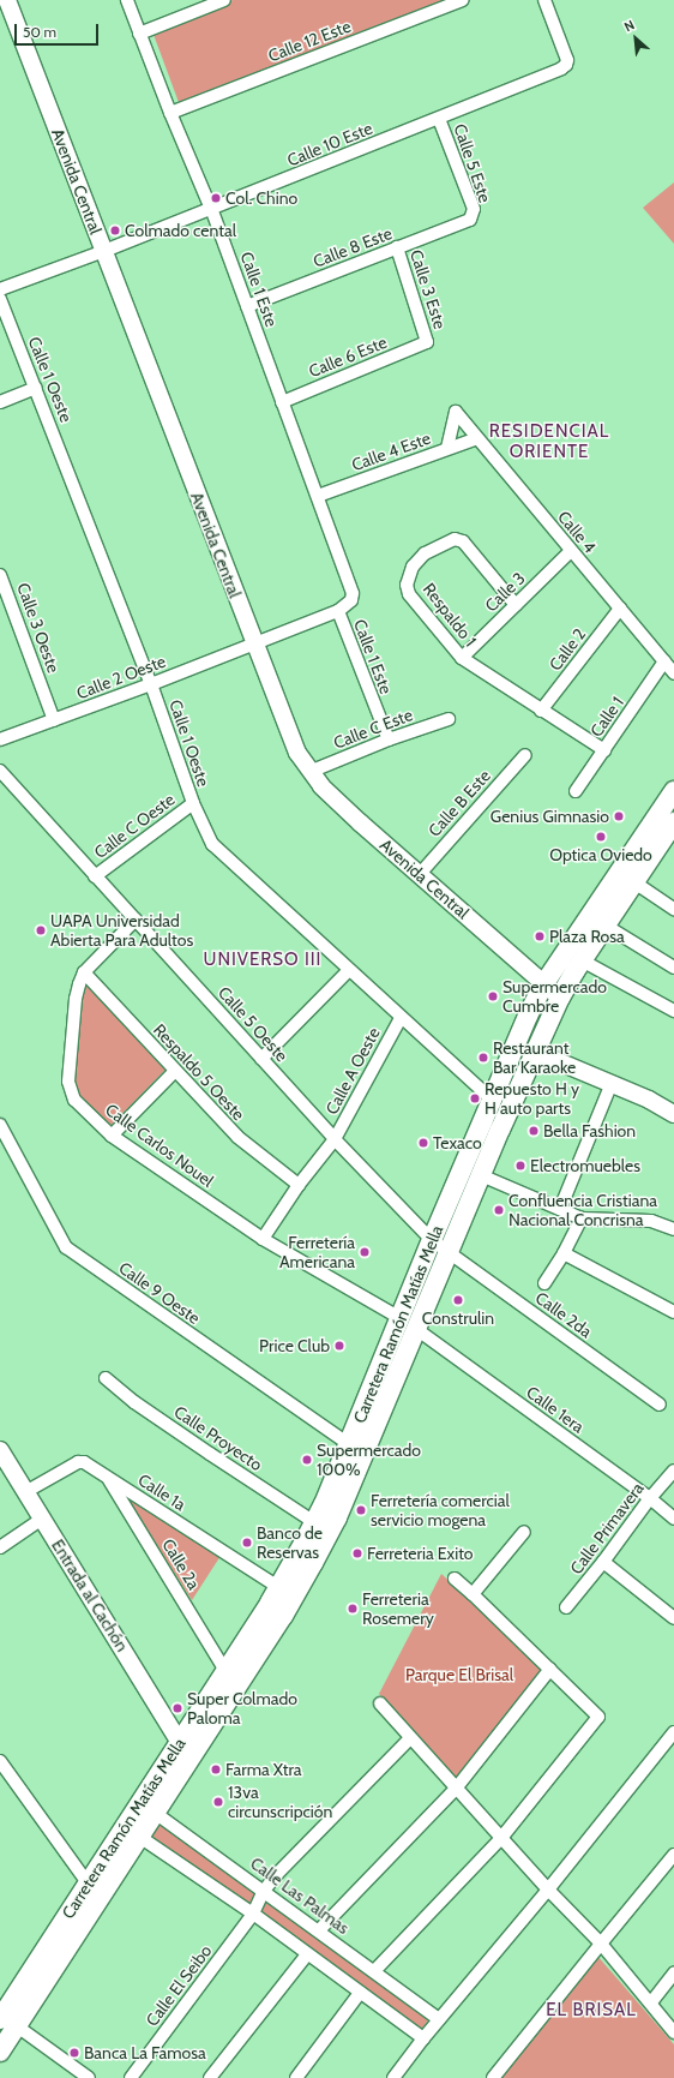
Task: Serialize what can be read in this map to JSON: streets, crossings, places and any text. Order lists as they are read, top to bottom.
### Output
{
  "streets": {
    "main road": ["Avenida Central", "Carretera Ramón Matías Mella", "Entrada al Cachón"],
    "street": [
      "Calle 12 Este",
      "Calle 10 Este",
      "Calle 5 Este",
      "Calle 8 Este",
      "Calle 1 Este",
      "Calle 3 Este",
      "Calle 6 Este",
      "Calle 1 Oeste",
      "Calle 4 Este",
      "Calle 4",
      "Calle 3",
      "Respaldo 1",
      "Calle 3 Oeste",
      "Calle 2",
      "Calle 2 Oeste",
      "Calle 1",
      "Calle C Este",
      "Calle B Este",
      "Calle C Oeste",
      "Calle 5 Oeste",
      "Calle A Oeste",
      "Respaldo 5 Oeste",
      "Calle Carlos Nouel",
      "Calle 9 Oeste",
      "Calle 2da",
      "Calle 1era",
      "Calle Proyecto",
      "Calle 1a",
      "Calle Primavera",
      "Calle 2a",
      "Calle Las Palmas",
      "Calle El Seibo"
    ]
  },
  "crossings": [
    ["Calle 12 Este", "Calle 1 Este"],
    ["Calle 10 Este", "Calle 5 Este"],
    ["Calle 10 Este", "Avenida Central"],
    ["Calle 10 Este", "Calle 1 Este"],
    ["Calle 5 Este", "Calle 8 Este"],
    ["Avenida Central", "Calle 2 Oeste"],
    ["Avenida Central", "Calle C Este"],
    ["Avenida Central", "Calle B Este"],
    ["Avenida Central", "Carretera Ramón Matías Mella"],
    ["Calle 8 Este", "Calle 1 Este"],
    ["Calle 8 Este", "Calle 3 Este"],
    ["Calle 1 Este", "Calle 6 Este"],
    ["Calle 1 Este", "Calle 4 Este"],
    ["Calle 1 Este", "Calle 2 Oeste"],
    ["Calle 1 Este", "Calle C Este"],
    ["Calle 3 Este", "Calle 6 Este"],
    ["Calle 1 Oeste", "Calle 2 Oeste"],
    ["Calle 1 Oeste", "Calle C Oeste"],
    ["Calle 1 Oeste", "Calle A Oeste"],
    ["Calle 1 Oeste", "Carretera Ramón Matías Mella"],
    ["Calle 4 Este", "Calle 4"],
    ["Calle 4", "Calle 3"],
    ["Calle 4", "Calle 2"],
    ["Calle 4", "Calle 1"],
    ["Calle 3", "Respaldo 1"],
    ["Respaldo 1", "Calle 2"],
    ["Respaldo 1", "Calle 1"],
    ["Calle 3 Oeste", "Calle 2 Oeste"],
    ["Calle C Oeste", "Calle 5 Oeste"],
    ["Calle 5 Oeste", "Calle A Oeste"],
    ["Calle 5 Oeste", "Calle Carlos Nouel"],
    ["Calle 5 Oeste", "Calle 2da"],
    ["Calle 5 Oeste", "Carretera Ramón Matías Mella"],
    ["Calle A Oeste", "Respaldo 5 Oeste"],
    ["Calle A Oeste", "Calle Carlos Nouel"],
    ["Respaldo 5 Oeste", "Calle Carlos Nouel"],
    ["Calle Carlos Nouel", "Carretera Ramón Matías Mella"],
    ["Calle Carlos Nouel", "Calle 1era"],
    ["Calle 9 Oeste", "Carretera Ramón Matías Mella"],
    ["Calle 2da", "Carretera Ramón Matías Mella"],
    ["Carretera Ramón Matías Mella", "Calle 1era"],
    ["Carretera Ramón Matías Mella", "Calle Proyecto"],
    ["Carretera Ramón Matías Mella", "Calle 1a"],
    ["Carretera Ramón Matías Mella", "Calle 2a"],
    ["Carretera Ramón Matías Mella", "Entrada al Cachón"],
    ["Carretera Ramón Matías Mella", "Calle Las Palmas"],
    ["Calle 1era", "Calle Primavera"],
    ["Calle 1a", "Calle 2a"],
    ["Calle 1a", "Entrada al Cachón"],
    ["Calle Las Palmas", "Calle El Seibo"]
  ],
  "districts": ["RESIDENCIAL ORIENTE", "UNIVERSO III", "EL BRISAL"],
  "parks": ["Parque El Brisal"],
  "places": [
    "Col. Chino",
    "Colmado cental",
    "Genius Gimnasio",
    "Optica Oviedo",
    "UAPA Universidad Abierta Para Adultos",
    "Plaza Rosa",
    "Supermercado Cumbre",
    "Restaurant Bar Karaoke",
    "Repuesto H y H auto parts",
    "Bella Fashion",
    "Texaco",
    "Electromuebles",
    "Confluencia Cristiana Nacional Concrisna",
    "Ferretería Americana",
    "Construlin",
    "Price Club",
    "Supermercado 100%",
    "Ferretería comercial servicio mogena",
    "Banco de Reservas",
    "Ferreteria Exito",
    "Ferreteria Rosemery",
    "Super Colmado Paloma",
    "Farma Xtra",
    "13va circunscripción",
    "Banca La Famosa"
  ],
  "scale_bar": "50 m",
  "north": "top left"
}
